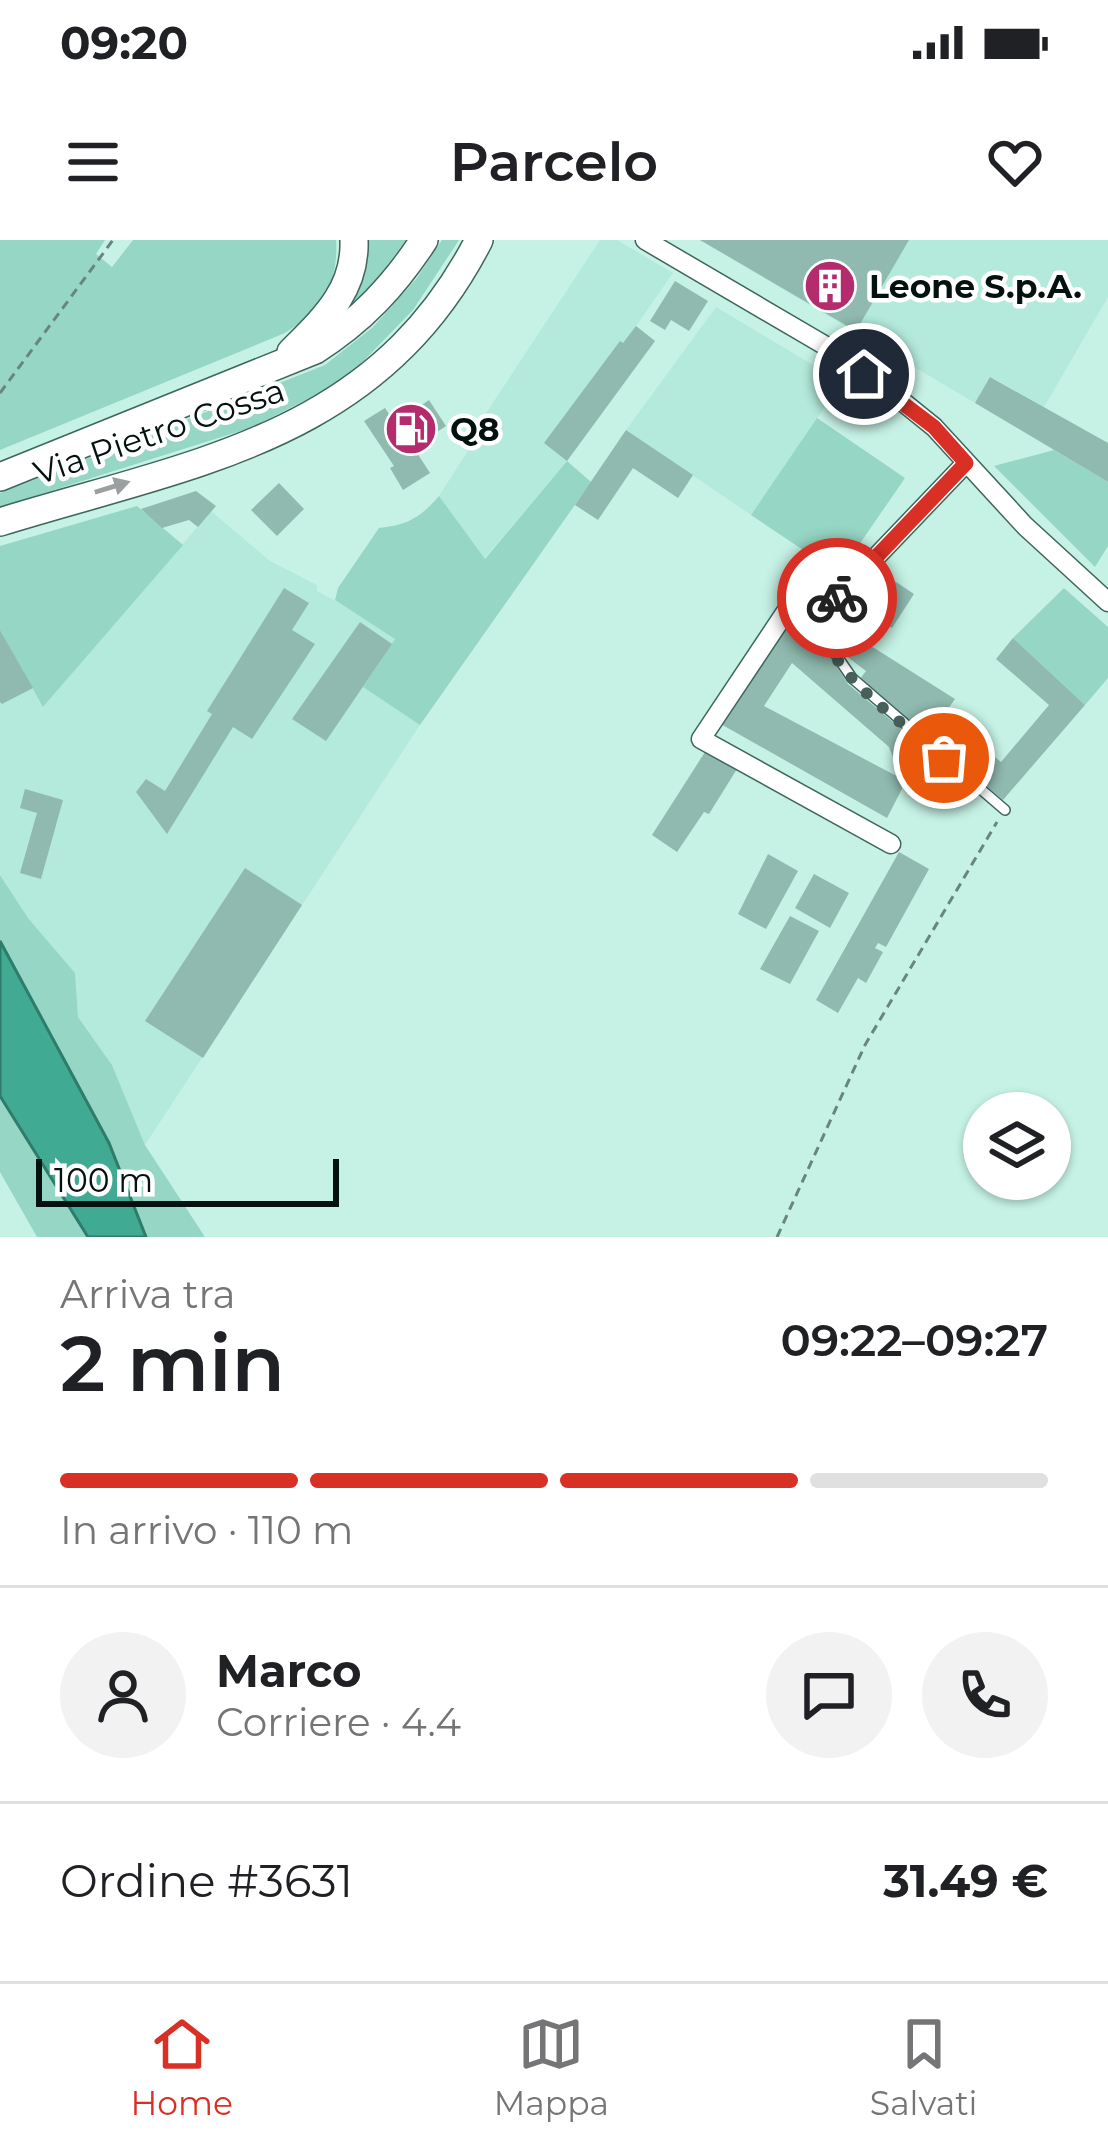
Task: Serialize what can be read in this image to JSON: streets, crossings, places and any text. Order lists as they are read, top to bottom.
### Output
{
  "streets": {
    "main road": ["Via Pietro Cossa"]
  },
  "places": {
    "building": ["Leone S.p.A."],
    "fuel station": ["Q8"]
  },
  "scale_bar": "100 m",
  "page": {
    "status": "09:20",
    "header": "Parcelo",
    "scale": "100 m",
    "heading": ["2 min", "Arriva tra", "09:22–09:27"],
    "panel": [
      "Marco",
      "Corriere · 4.4",
      "Ordine #3631",
      "31.49 €"
    ],
    "bar": "In arrivo · 110 m",
    "tabs": ["Home", "Mappa", "Salvati"]
  }
}
